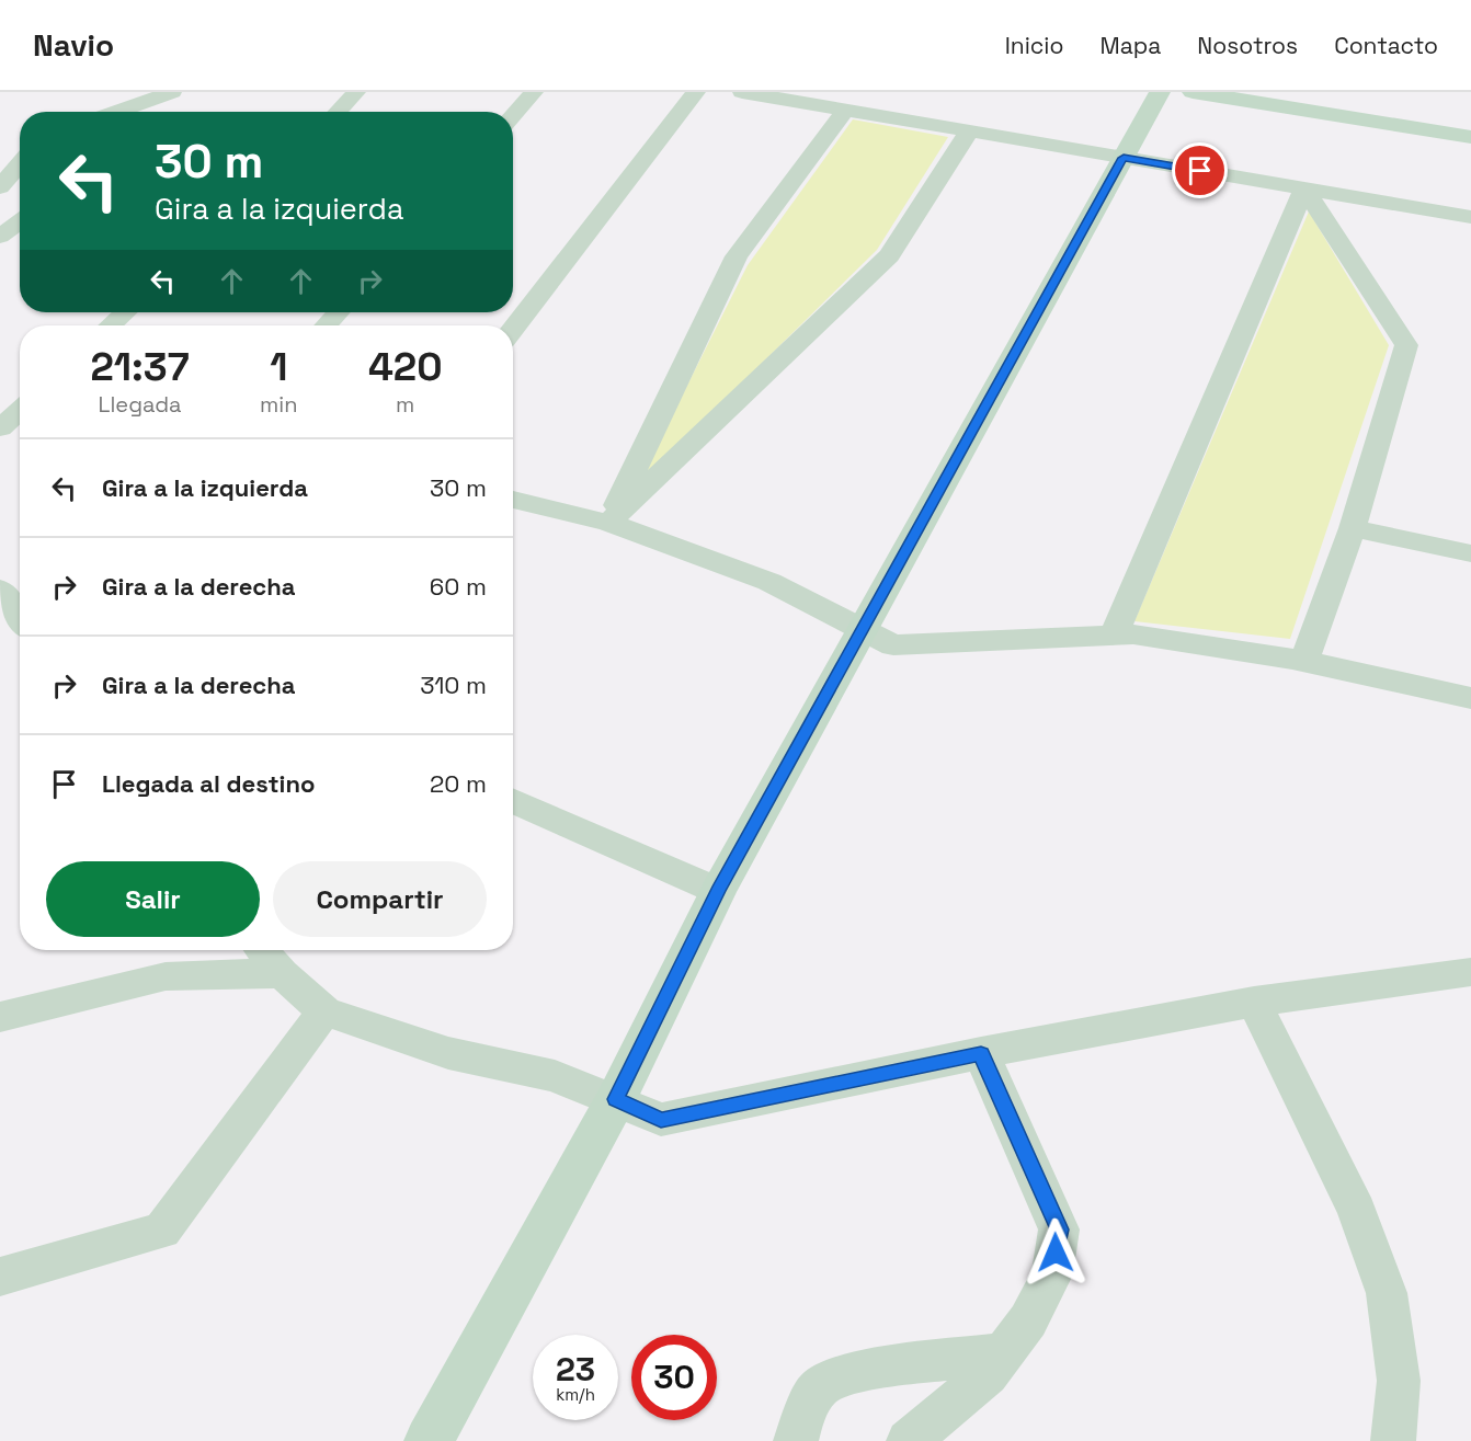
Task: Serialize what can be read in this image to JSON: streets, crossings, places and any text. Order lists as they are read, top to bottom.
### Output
{
  "page": {
    "header": "Navio",
    "nav": [
      "Inicio",
      "Mapa",
      "Nosotros",
      "Contacto"
    ],
    "turn": ["30 m", "Gira a la izquierda"],
    "eta": [
      "21:37",
      "Llegada",
      "1",
      "min",
      "420",
      "m"
    ],
    "list": [
      {
        "name": "Gira a la izquierda",
        "value": "30 m"
      },
      {
        "name": "Gira a la derecha",
        "value": "60 m"
      },
      {
        "name": "Gira a la derecha",
        "value": "310 m"
      },
      {
        "name": "Llegada al destino",
        "value": "20 m"
      }
    ],
    "buttons": ["Salir", "Compartir"],
    "speed": "23 km/h",
    "limit": "30"
  }
}
